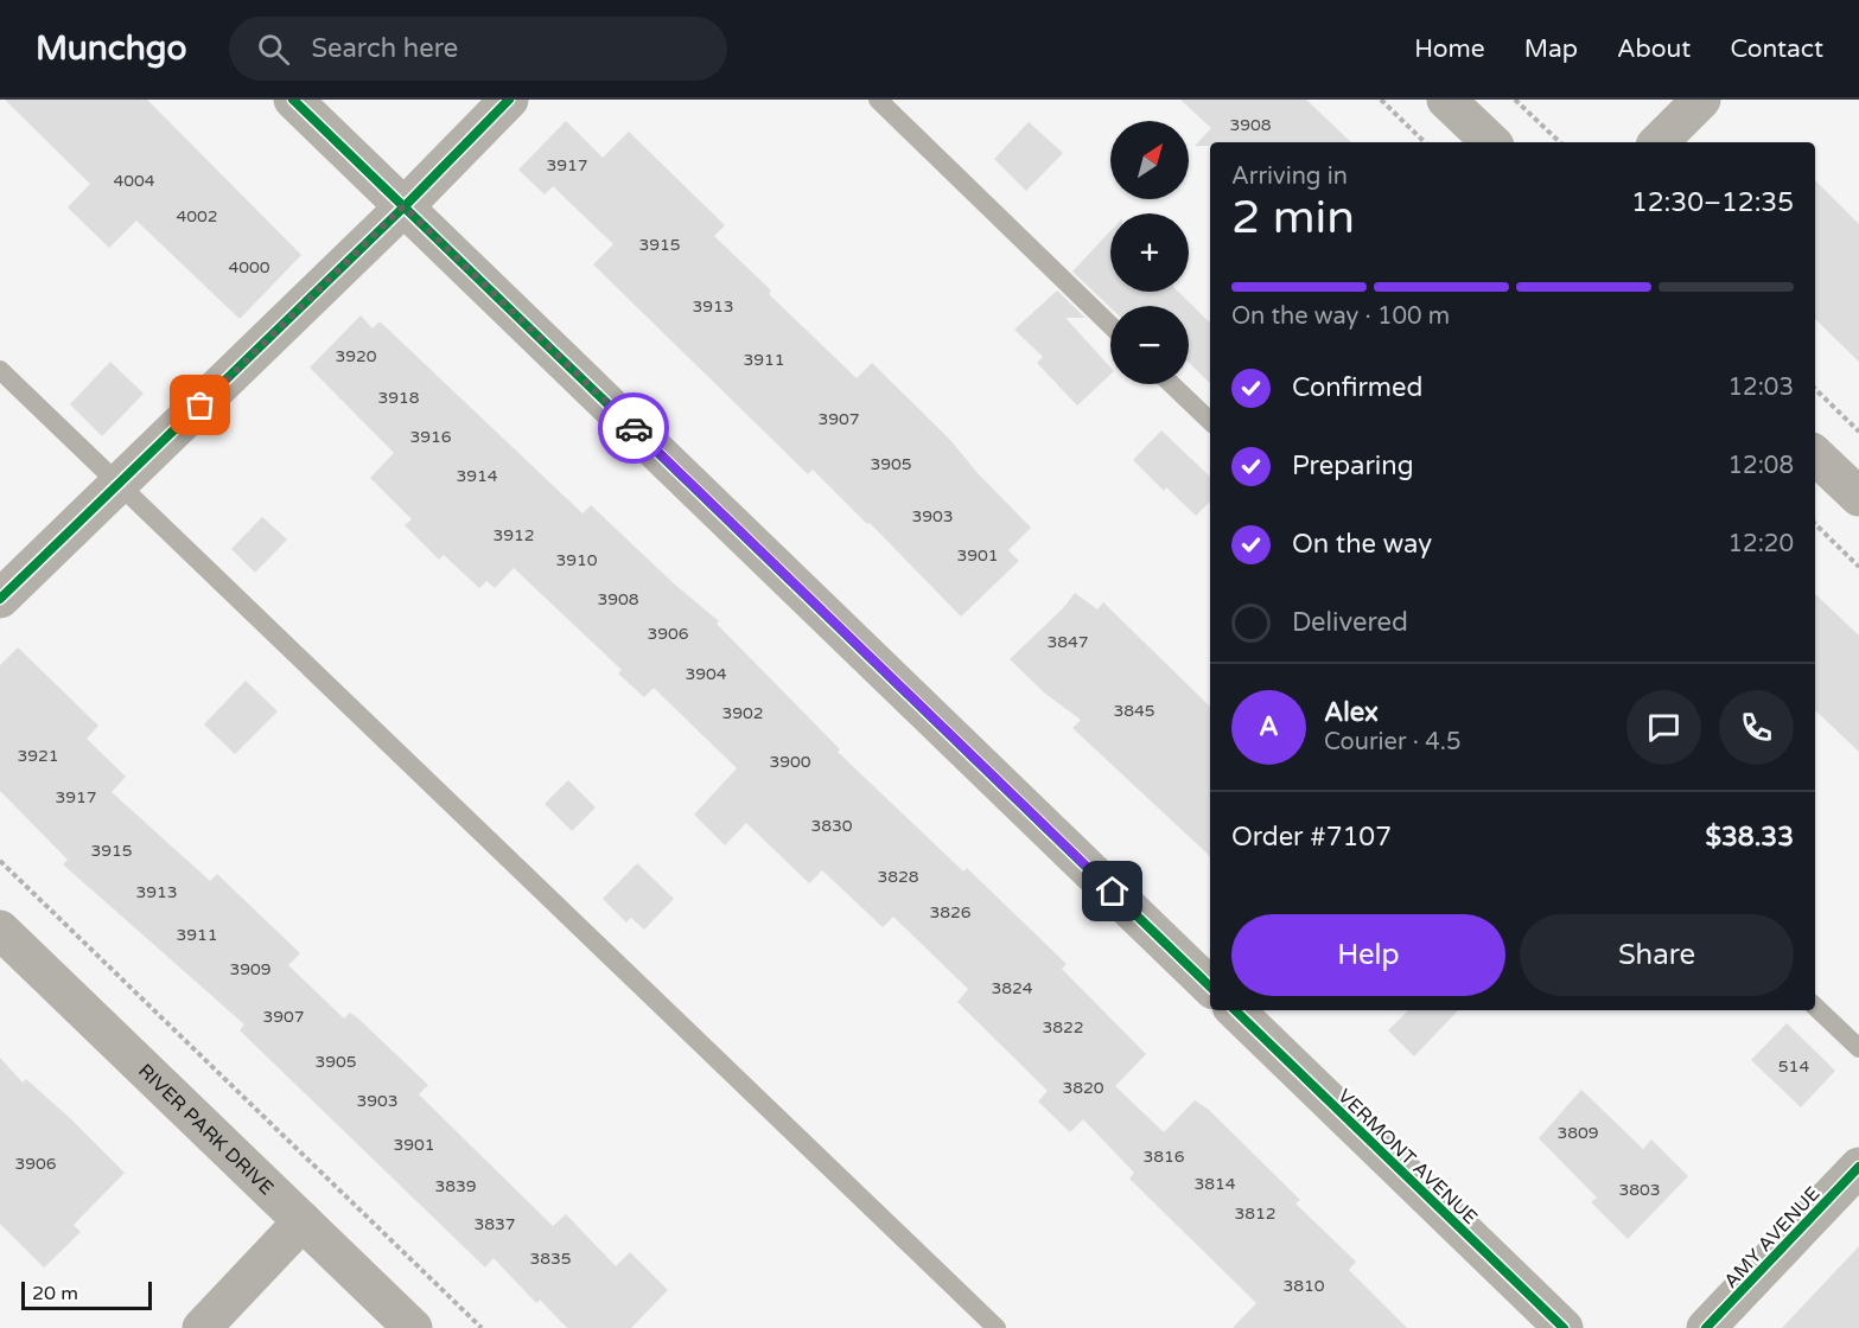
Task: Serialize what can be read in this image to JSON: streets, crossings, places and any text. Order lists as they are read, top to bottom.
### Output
{
  "streets": {
    "street": ["RIVER PARK DRIVE", "VERMONT AVENUE", "AMY AVENUE"]
  },
  "house_numbers": [
    "3908",
    "3917",
    "4004",
    "4002",
    "3915",
    "4000",
    "3913",
    "3920",
    "3911",
    "3918",
    "3907",
    "3916",
    "3905",
    "3914",
    "3903",
    "3912",
    "3901",
    "3910",
    "3908",
    "3906",
    "3847",
    "3904",
    "3845",
    "3902",
    "3921",
    "3900",
    "3917",
    "3830",
    "3915",
    "3828",
    "3913",
    "3826",
    "3911",
    "3909",
    "3824",
    "3907",
    "3822",
    "3905",
    "514",
    "3820",
    "3903",
    "3809",
    "3901",
    "3816",
    "3906",
    "3814",
    "3839",
    "3803",
    "3812",
    "3837",
    "3835",
    "3810"
  ],
  "scale_bar": "20 m",
  "north": "top right",
  "page": {
    "header": "Munchgo",
    "search": "Search here",
    "nav": [
      "Home",
      "Map",
      "About",
      "Contact"
    ],
    "map_buttons": ["+", "−"],
    "heading": ["2 min", "Arriving in", "12:30–12:35"],
    "panel": [
      "Alex",
      "Courier · 4.5",
      "Order #7107",
      "$38.33"
    ],
    "bar": "On the way · 100 m",
    "list": [
      ["Confirmed", "12:03"],
      ["Preparing", "12:08"],
      ["On the way", "12:20"],
      "Delivered"
    ],
    "round": "A",
    "buttons": ["Help", "Share"],
    "scale": "20 m"
  }
}
